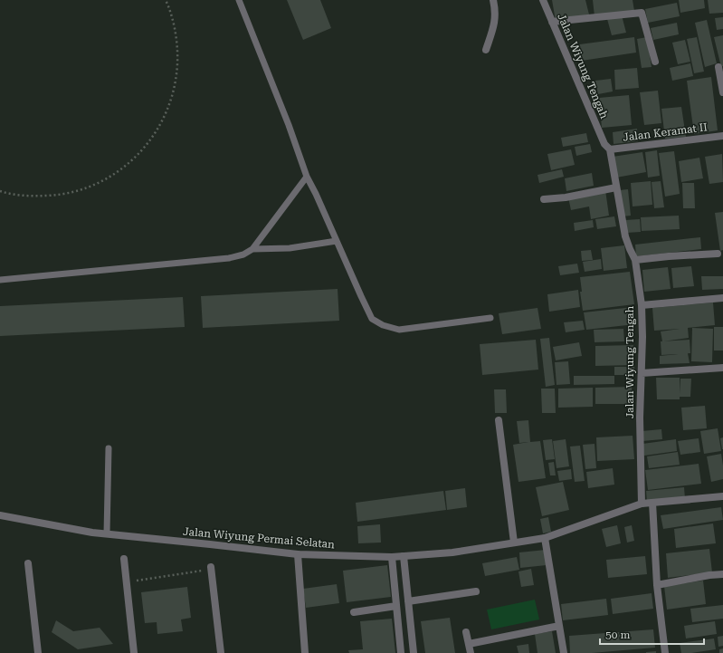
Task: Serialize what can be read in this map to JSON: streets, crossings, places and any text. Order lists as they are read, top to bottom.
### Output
{
  "streets": {
    "street": ["Jalan Wiyung Tengah", "Jalan Keramat II", "Jalan Wiyung Permai Selatan"]
  },
  "crossings": [
    ["Jalan Wiyung Tengah", "Jalan Keramat II"],
    ["Jalan Wiyung Tengah", "Jalan Wiyung Permai Selatan"]
  ],
  "scale_bar": "50 m"
}
